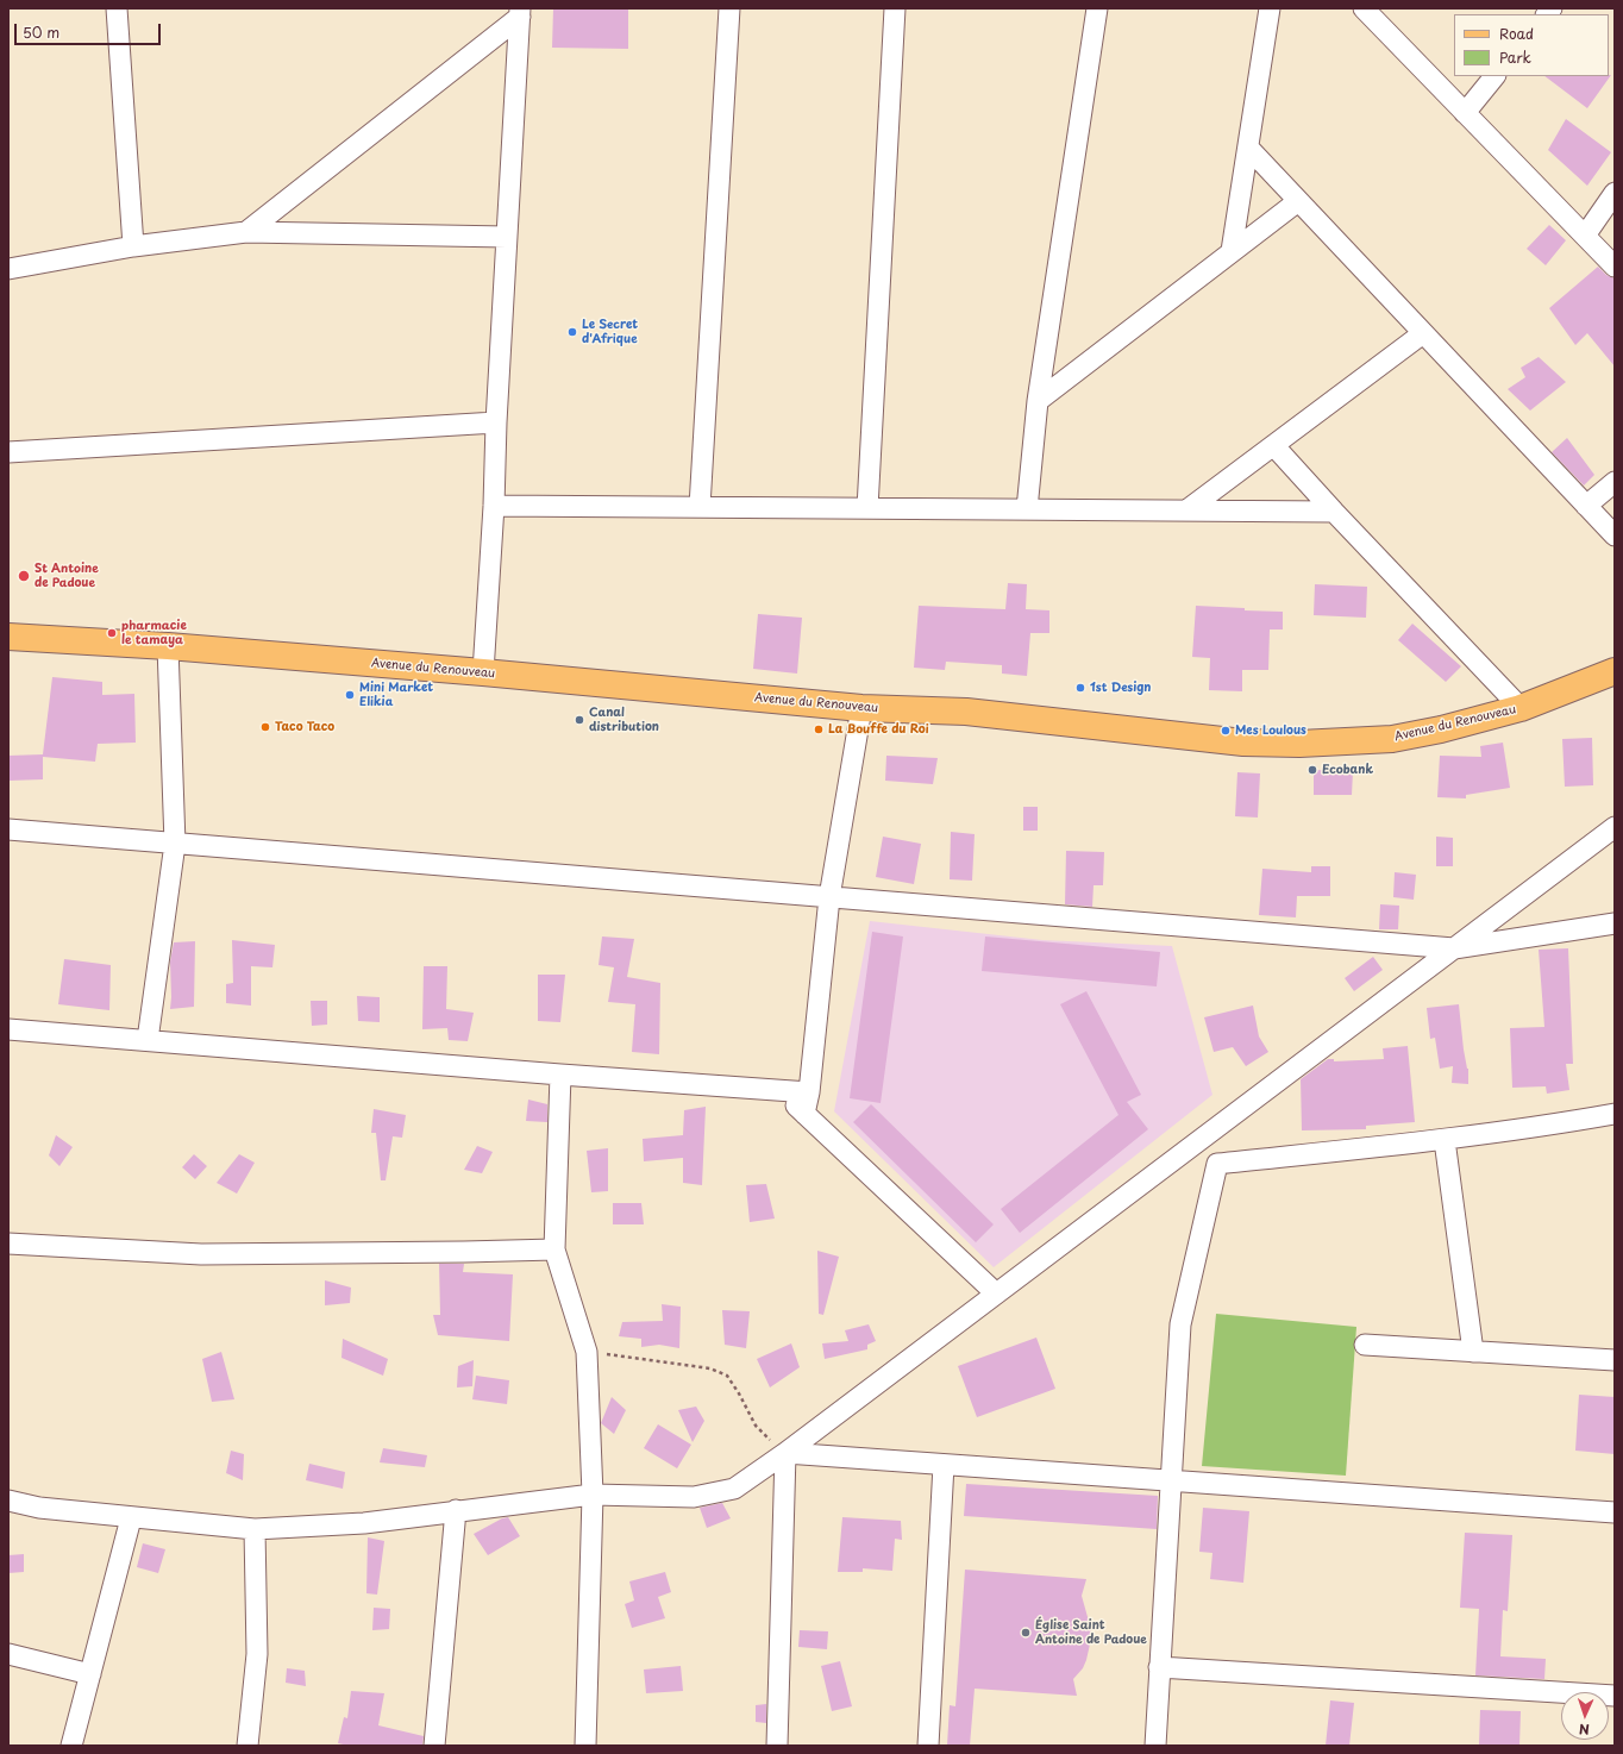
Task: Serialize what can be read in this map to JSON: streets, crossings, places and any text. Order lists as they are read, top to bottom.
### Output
{
  "streets": {
    "main road": ["Avenue du Renouveau"]
  },
  "places": [
    "Le Secret d'Afrique",
    "St Antoine de Padoue",
    "pharmacie le tamaya",
    "1st Design",
    "Mini Market Elikia",
    "Canal distribution",
    "Taco Taco",
    "La Bouffe du Roi",
    "Mes Loulous",
    "Ecobank",
    "Église Saint Antoine de Padoue"
  ],
  "legend": ["Road", "Park"],
  "scale_bar": "50 m",
  "north": "bottom"
}
